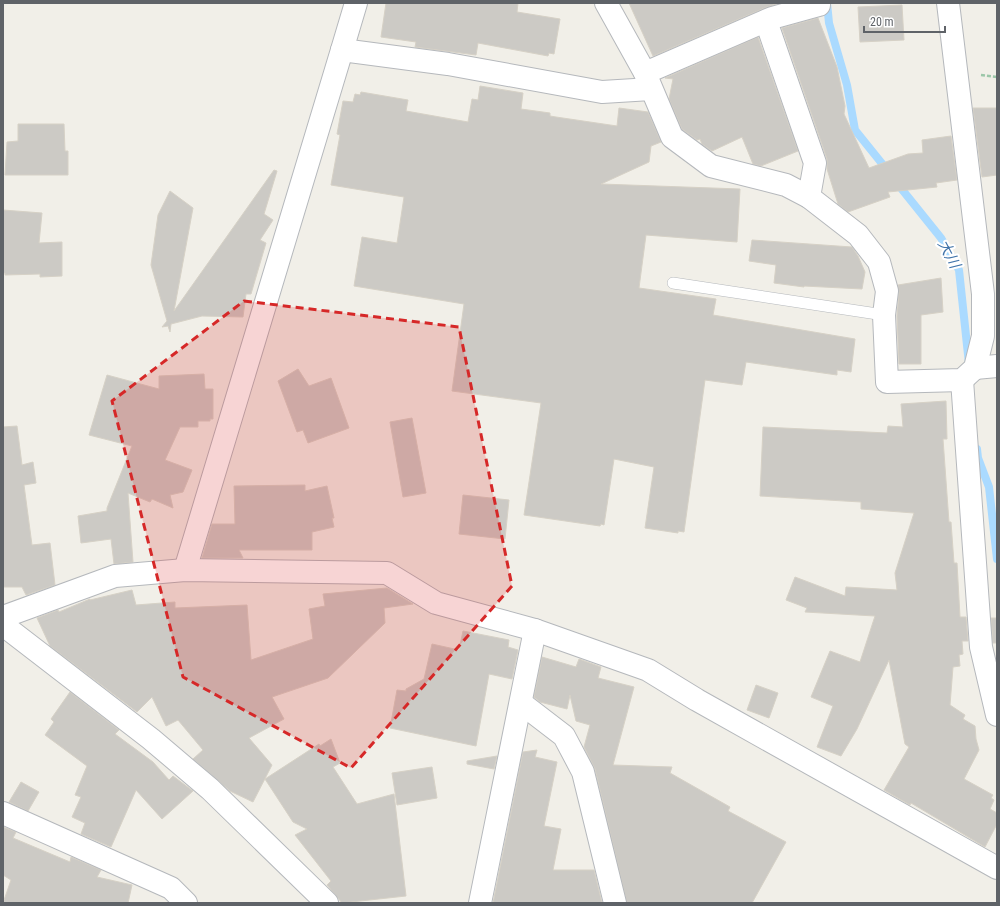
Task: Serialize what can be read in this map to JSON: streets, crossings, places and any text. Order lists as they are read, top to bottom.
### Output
{
  "water": ["大川"],
  "scale_bar": "20 m"
}
